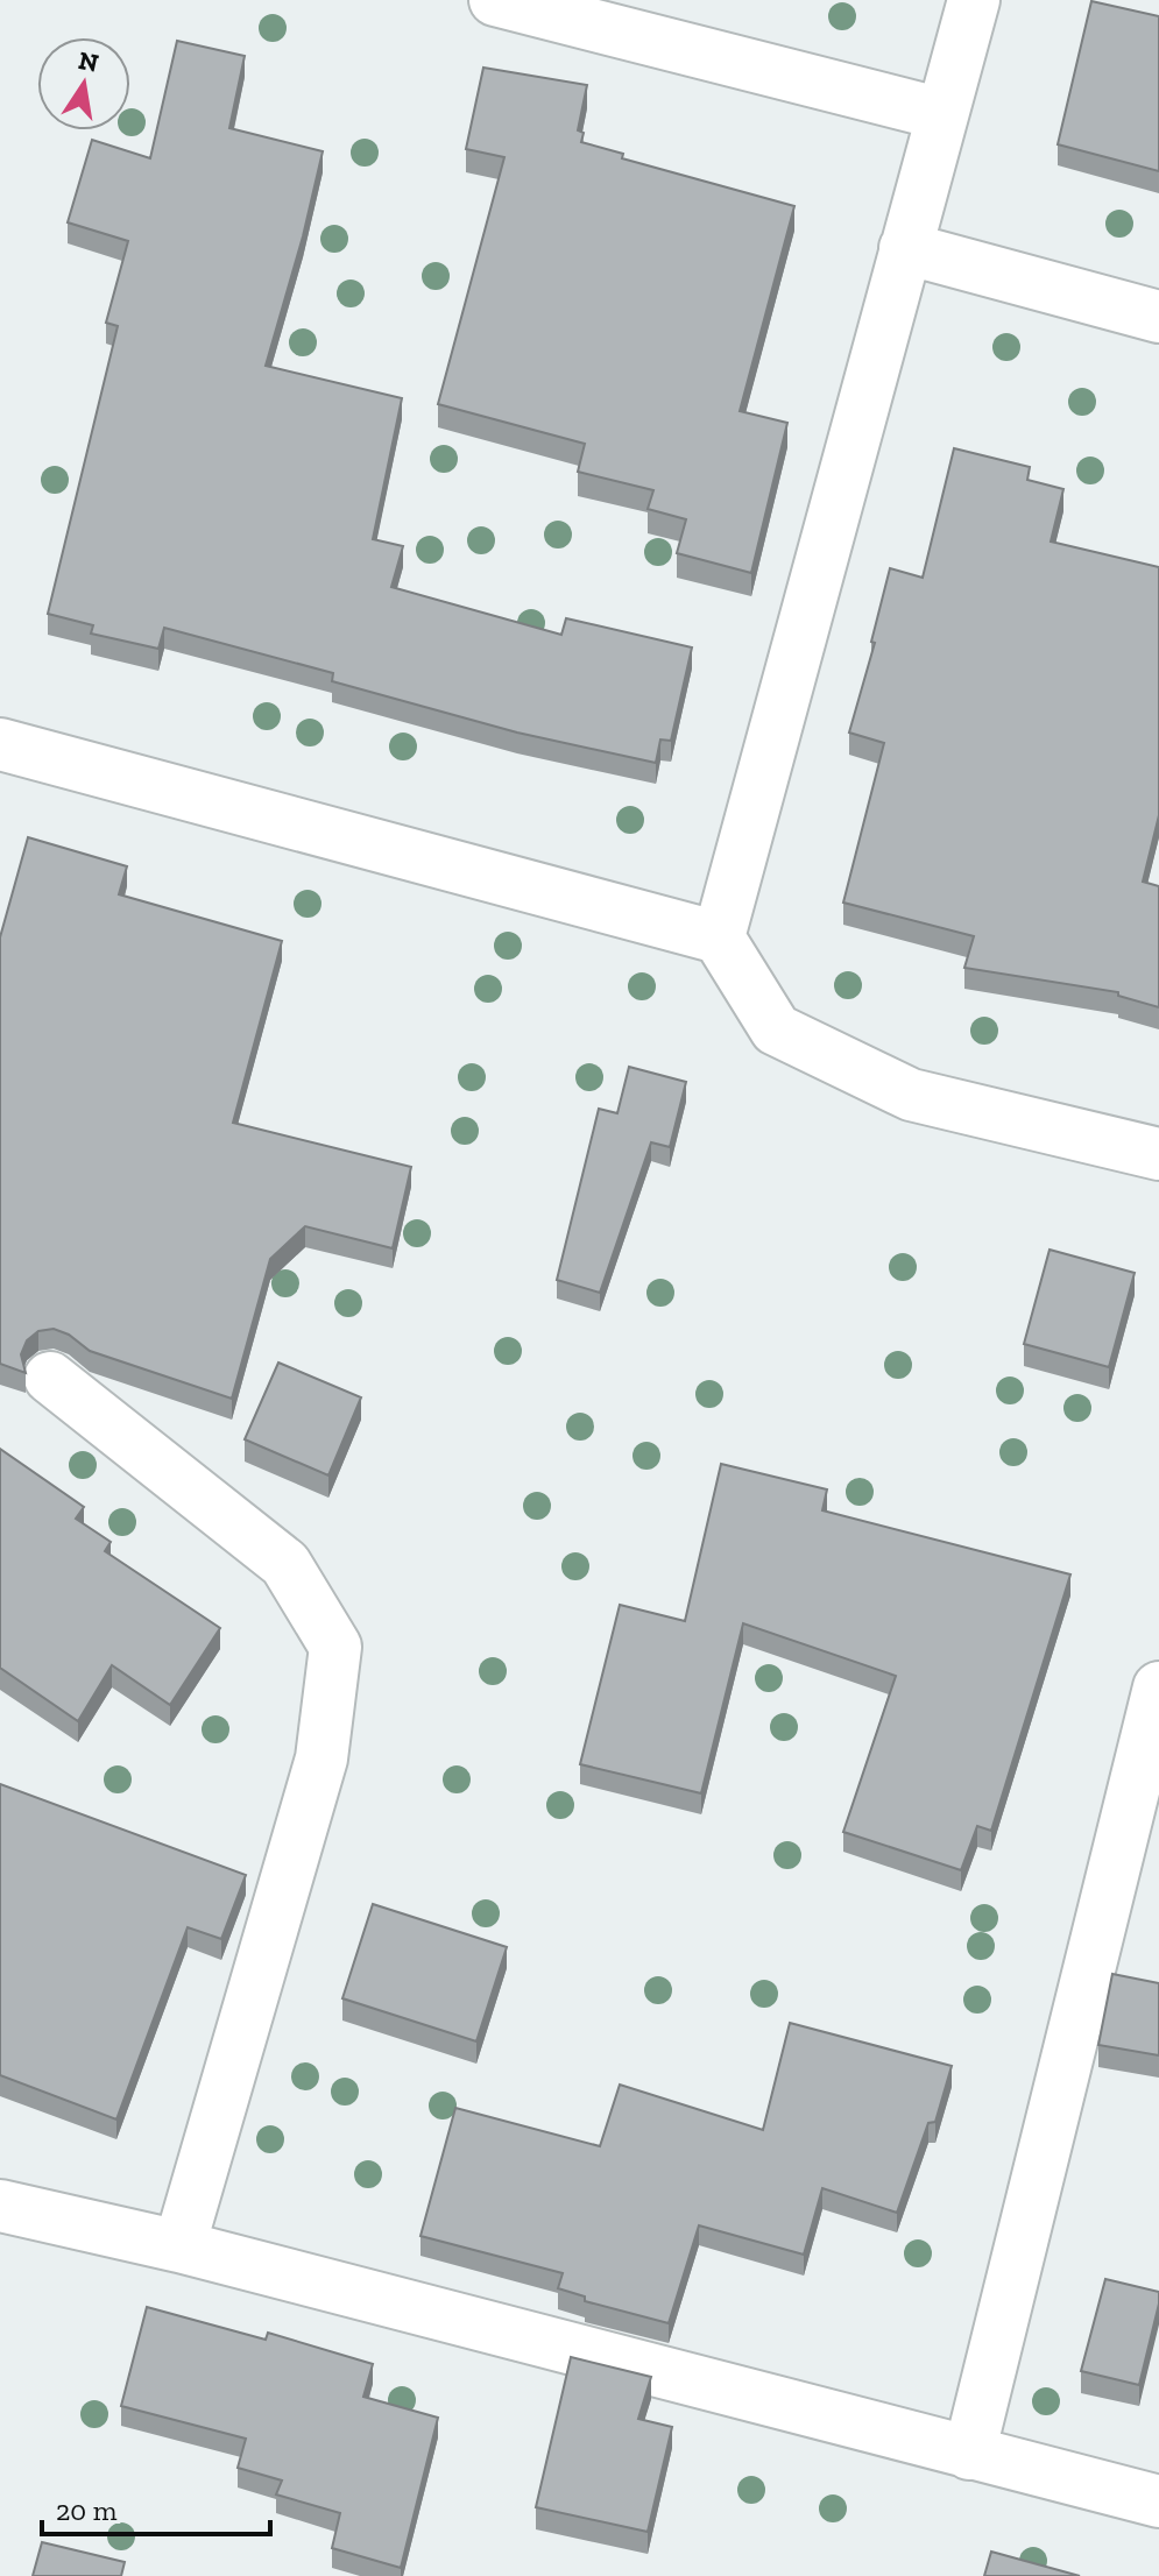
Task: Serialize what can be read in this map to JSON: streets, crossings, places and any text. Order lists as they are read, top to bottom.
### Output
{
  "scale_bar": "20 m",
  "north": "top"
}
